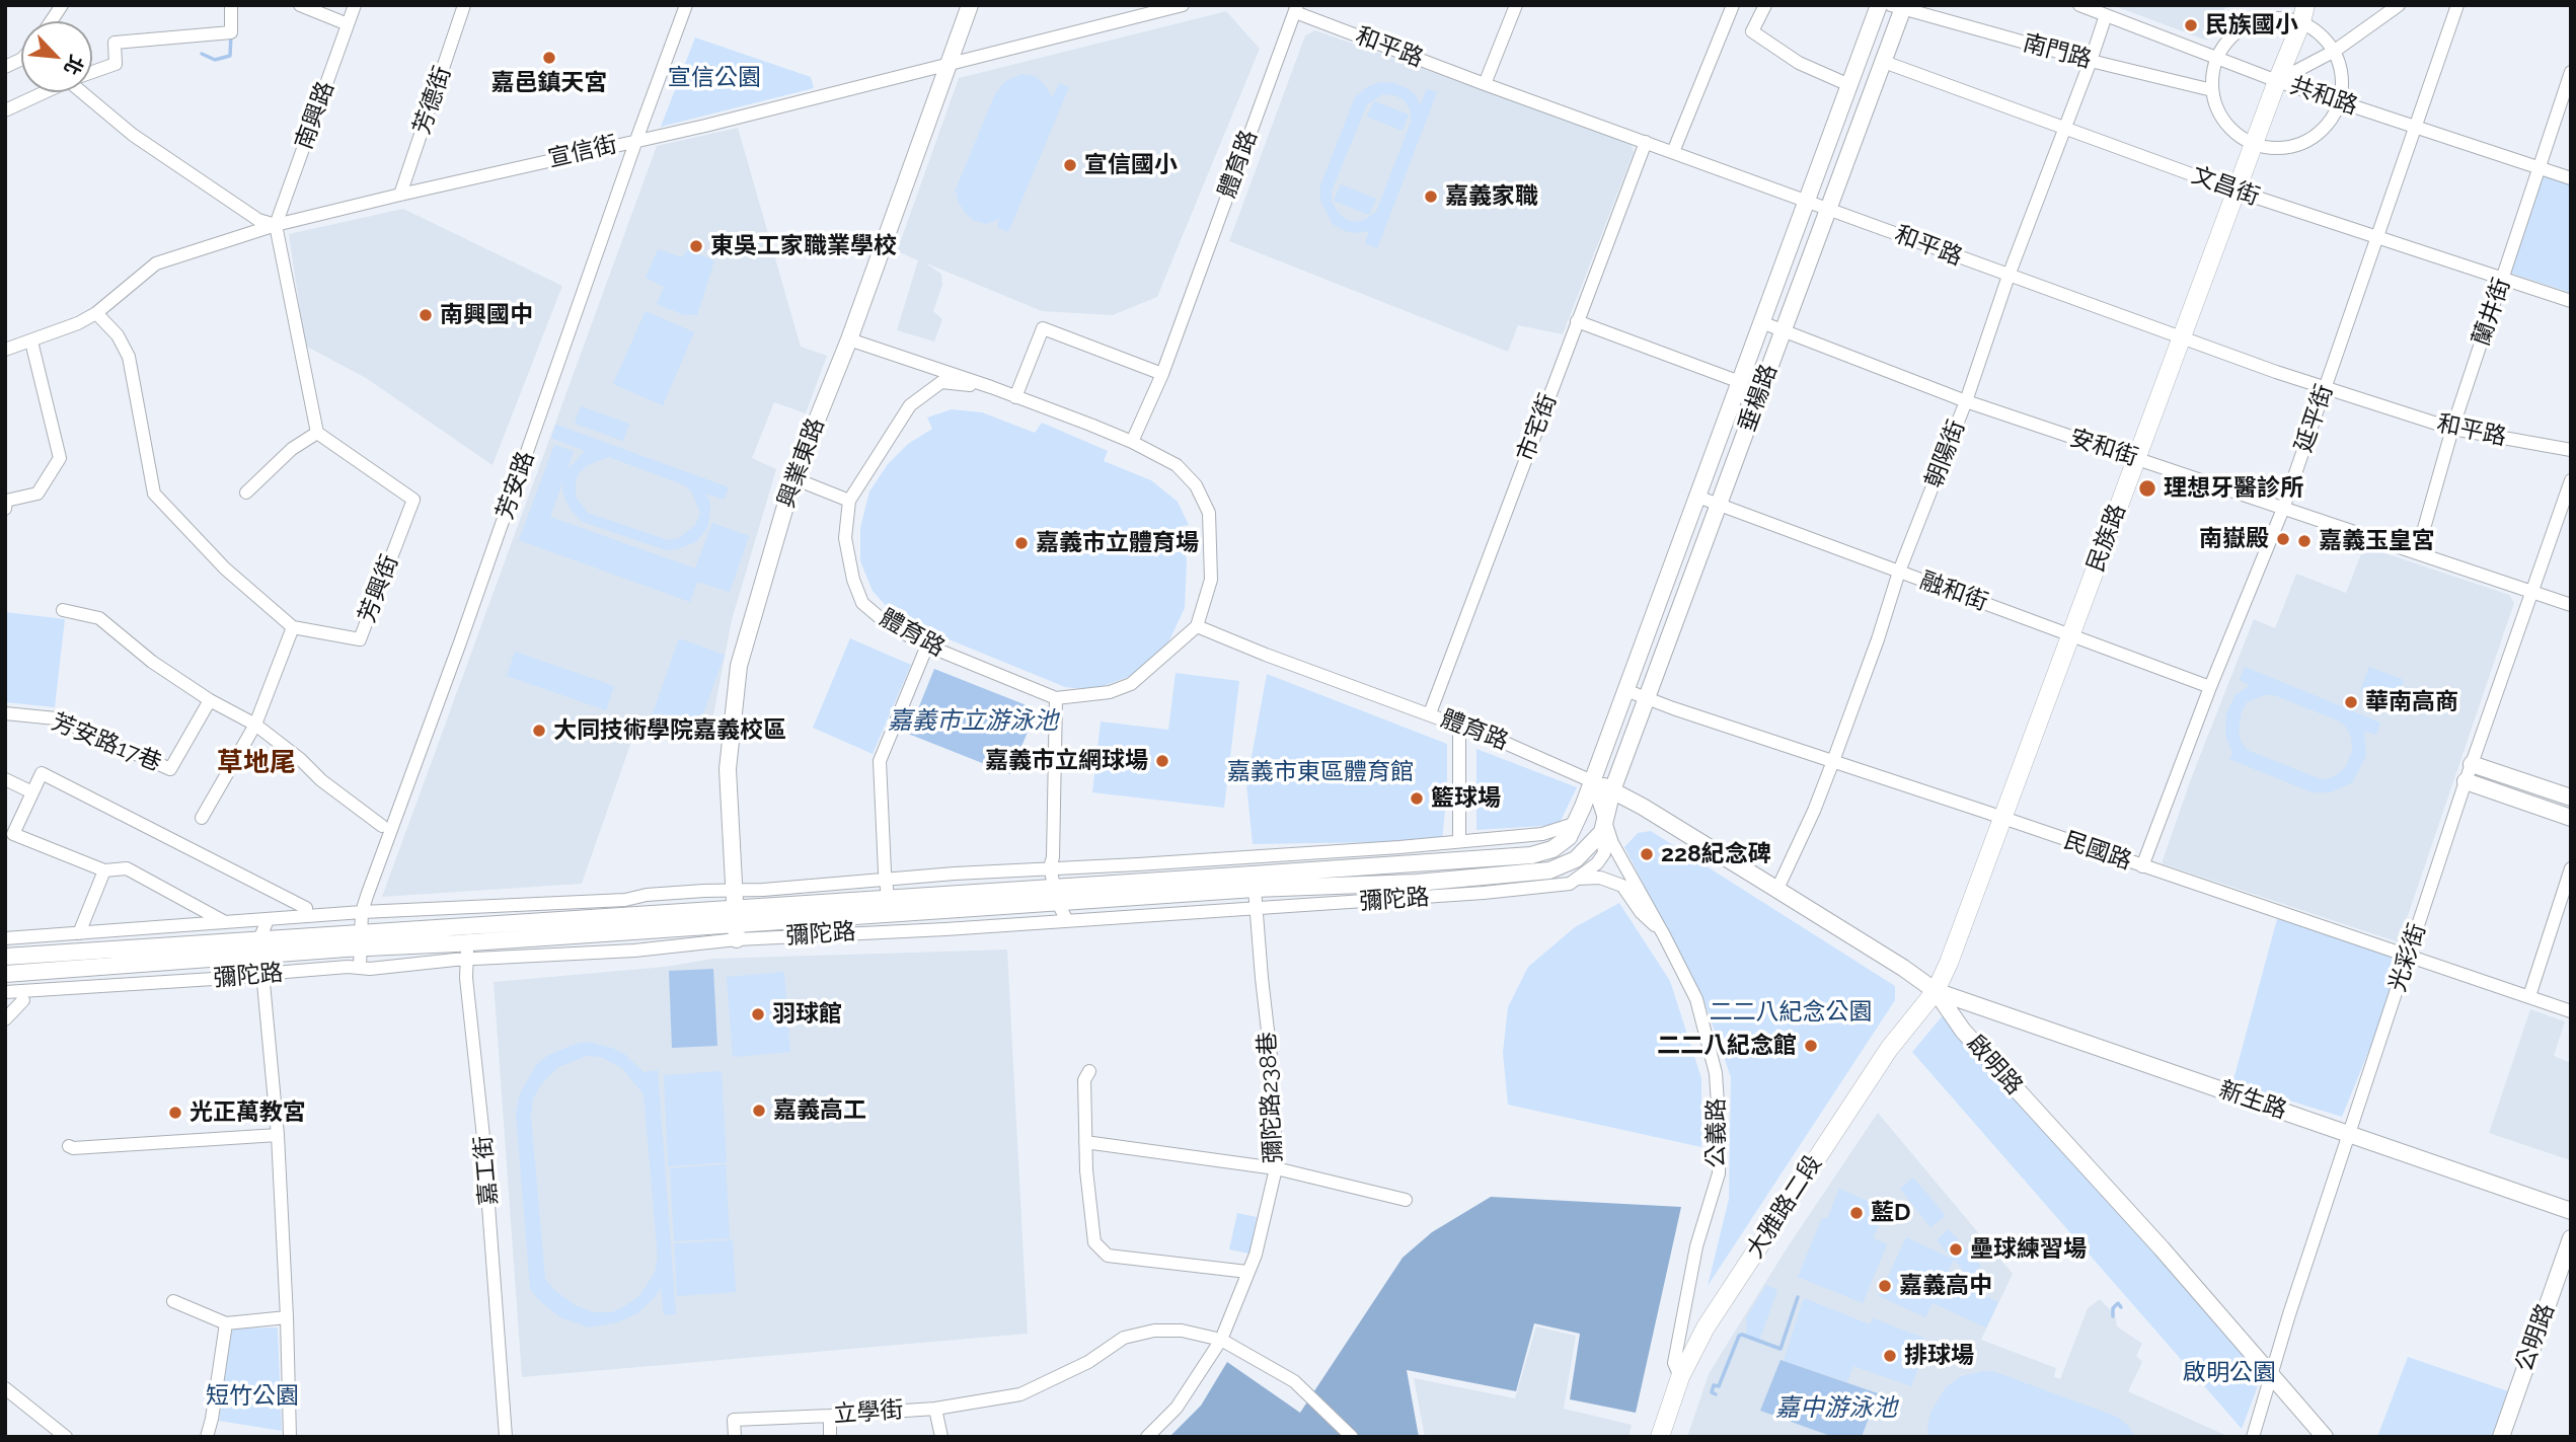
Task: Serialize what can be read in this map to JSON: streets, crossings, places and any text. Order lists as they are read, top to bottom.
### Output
{
  "streets": {
    "main road": ["民族路", "大雅路二段"],
    "street": [
      "和平路",
      "南門路",
      "共和路",
      "芳德街",
      "南興路",
      "宣信街",
      "體育路",
      "文昌街",
      "蘭井街",
      "垂楊路",
      "延平街",
      "市宅街",
      "安和街",
      "朝陽街",
      "興業東路",
      "芳安路",
      "芳興街",
      "融和街",
      "芳安路17巷",
      "民國路",
      "彌陀路",
      "光彩街",
      "啟明路",
      "彌陀路238巷",
      "新生路",
      "公義路",
      "嘉工街",
      "公明路",
      "立學街"
    ]
  },
  "crossings": [
    ["和平路", "體育路"],
    ["和平路", "蘭井街"],
    ["和平路", "垂楊路"],
    ["和平路", "延平街"],
    ["和平路", "市宅街"],
    ["和平路", "朝陽街"],
    ["和平路", "民族路"],
    ["南門路", "垂楊路"],
    ["南門路", "朝陽街"],
    ["共和路", "蘭井街"],
    ["共和路", "延平街"],
    ["共和路", "朝陽街"],
    ["共和路", "民族路"],
    ["芳德街", "宣信街"],
    ["南興路", "宣信街"],
    ["宣信街", "興業東路"],
    ["宣信街", "芳安路"],
    ["體育路", "垂楊路"],
    ["體育路", "市宅街"],
    ["體育路", "興業東路"],
    ["體育路", "彌陀路"],
    ["體育路", "啟明路"],
    ["體育路", "公義路"],
    ["文昌街", "蘭井街"],
    ["文昌街", "垂楊路"],
    ["文昌街", "延平街"],
    ["文昌街", "朝陽街"],
    ["文昌街", "民族路"],
    ["蘭井街", "安和街"],
    ["垂楊路", "安和街"],
    ["垂楊路", "融和街"],
    ["垂楊路", "民國路"],
    ["垂楊路", "彌陀路"],
    ["垂楊路", "啟明路"],
    ["垂楊路", "公義路"],
    ["延平街", "安和街"],
    ["延平街", "融和街"],
    ["延平街", "民國路"],
    ["安和街", "朝陽街"],
    ["安和街", "民族路"],
    ["安和街", "光彩街"],
    ["朝陽街", "融和街"],
    ["朝陽街", "民國路"],
    ["朝陽街", "啟明路"],
    ["興業東路", "彌陀路"],
    ["芳安路", "彌陀路"],
    ["民族路", "融和街"],
    ["民族路", "民國路"],
    ["民族路", "啟明路"],
    ["民族路", "新生路"],
    ["民族路", "大雅路二段"],
    ["民國路", "光彩街"],
    ["彌陀路", "啟明路"],
    ["彌陀路", "彌陀路238巷"],
    ["彌陀路", "公義路"],
    ["彌陀路", "嘉工街"],
    ["光彩街", "啟明路"],
    ["光彩街", "新生路"],
    ["啟明路", "新生路"],
    ["啟明路", "公義路"],
    ["啟明路", "大雅路二段"],
    ["彌陀路238巷", "立學街"],
    ["新生路", "大雅路二段"],
    ["公義路", "大雅路二段"]
  ],
  "districts": ["草地尾"],
  "water": ["嘉義市立游泳池", "嘉中游泳池"],
  "parks": [
    "宣信公園",
    "嘉義市東區體育館",
    "二二八紀念公園",
    "啟明公園",
    "短竹公園"
  ],
  "places": [
    "民族國小",
    "嘉邑鎮天宮",
    "宣信國小",
    "嘉義家職",
    "東吳工家職業學校",
    "南興國中",
    "理想牙醫診所",
    "南嶽殿",
    "嘉義玉皇宮",
    "嘉義市立體育場",
    "華南高商",
    "大同技術學院嘉義校區",
    "嘉義市立網球場",
    "籃球場",
    "228紀念碑",
    "羽球館",
    "二二八紀念館",
    "嘉義高工",
    "光正萬教宮",
    "藍D",
    "壘球練習場",
    "嘉義高中",
    "排球場"
  ],
  "north": "bottom right"
}
